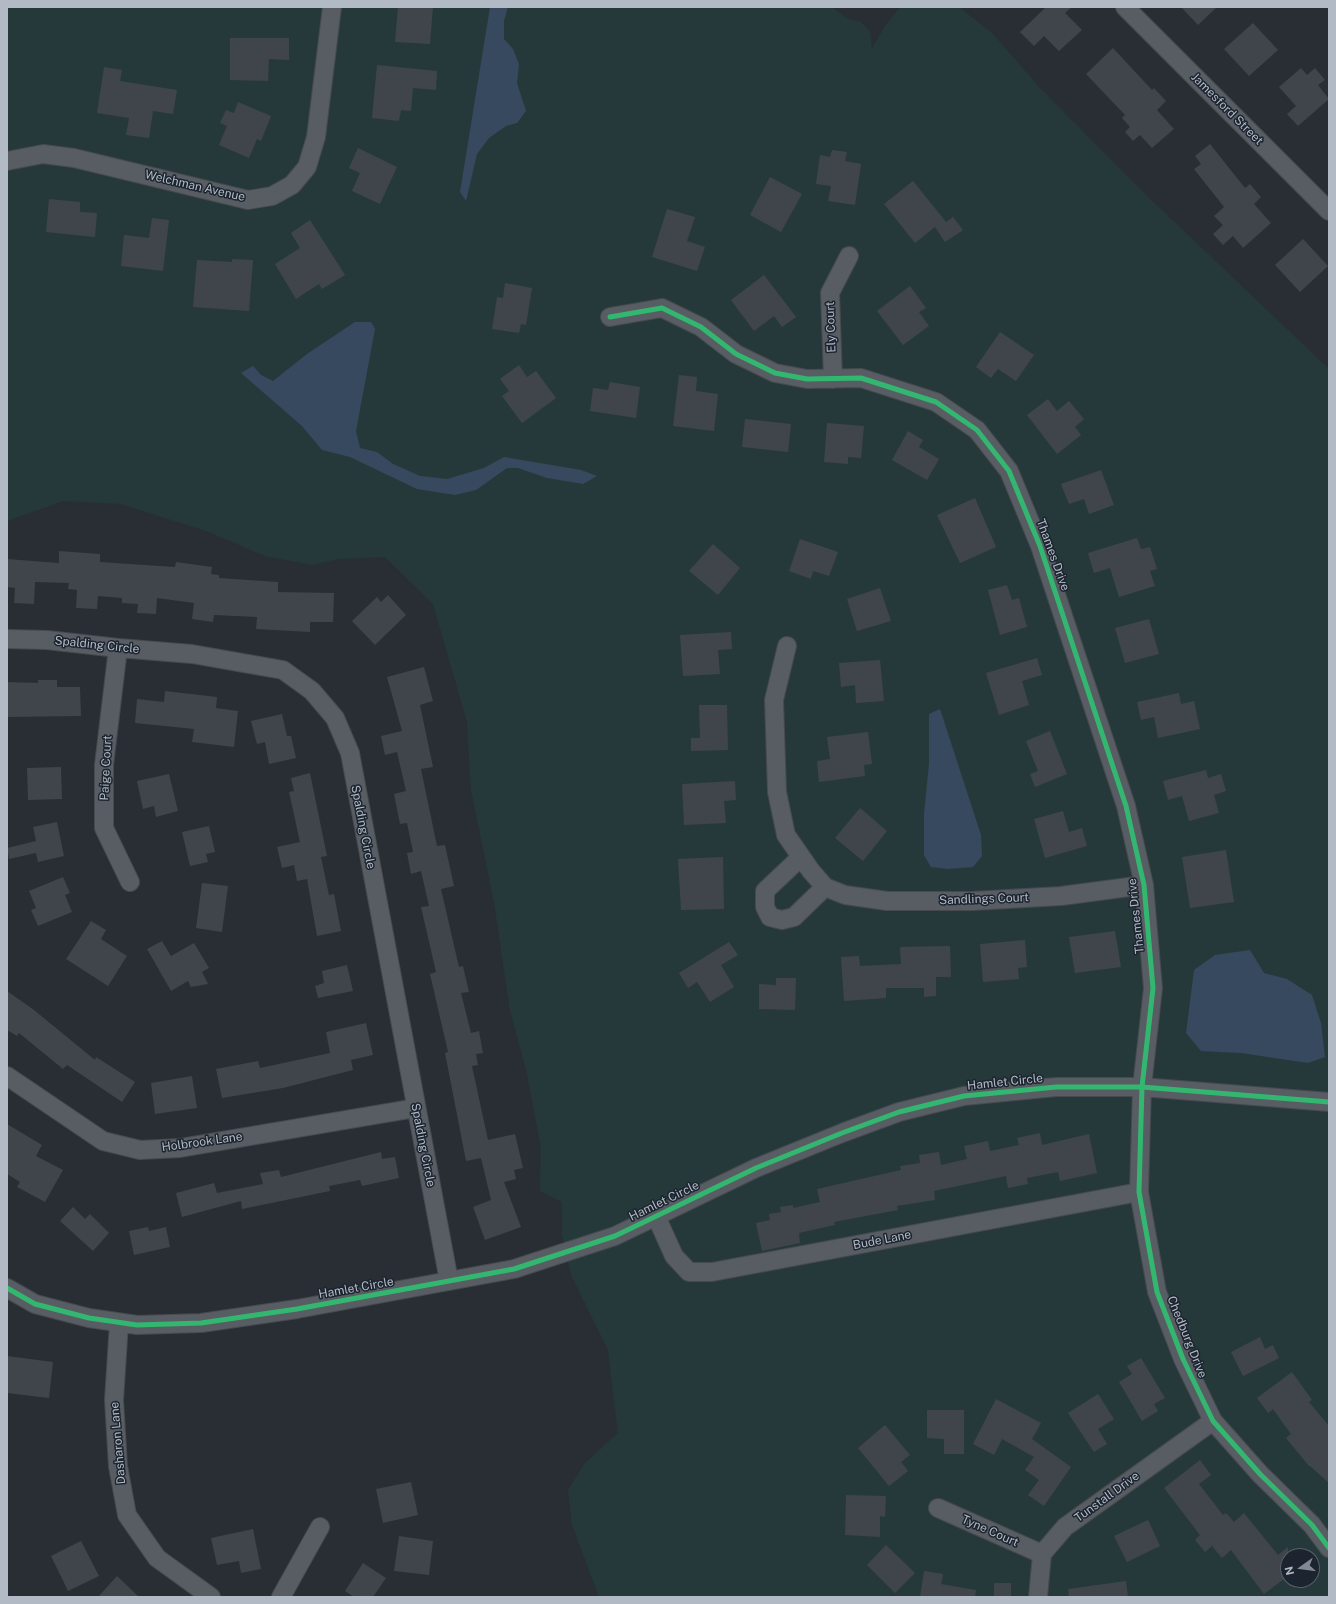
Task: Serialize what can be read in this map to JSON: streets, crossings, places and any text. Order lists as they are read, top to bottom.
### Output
{
  "streets": {
    "street": [
      "Jamesford Street",
      "Welchman Avenue",
      "Ely Court",
      "Thames Drive",
      "Spalding Circle",
      "Paige Court",
      "Sandlings Court",
      "Hamlet Circle",
      "Holbrook Lane",
      "Bude Lane",
      "Chedburg Drive",
      "Dasharon Lane",
      "Tunstall Drive",
      "Tyne Court"
    ]
  },
  "crossings": [
    ["Ely Court", "Thames Drive"],
    ["Thames Drive", "Sandlings Court"],
    ["Thames Drive", "Hamlet Circle"],
    ["Thames Drive", "Chedburg Drive"],
    ["Spalding Circle", "Paige Court"],
    ["Spalding Circle", "Hamlet Circle"],
    ["Spalding Circle", "Holbrook Lane"],
    ["Hamlet Circle", "Bude Lane"],
    ["Hamlet Circle", "Chedburg Drive"],
    ["Hamlet Circle", "Dasharon Lane"],
    ["Bude Lane", "Chedburg Drive"],
    ["Chedburg Drive", "Tunstall Drive"],
    ["Tunstall Drive", "Tyne Court"]
  ],
  "north": "left"
}
